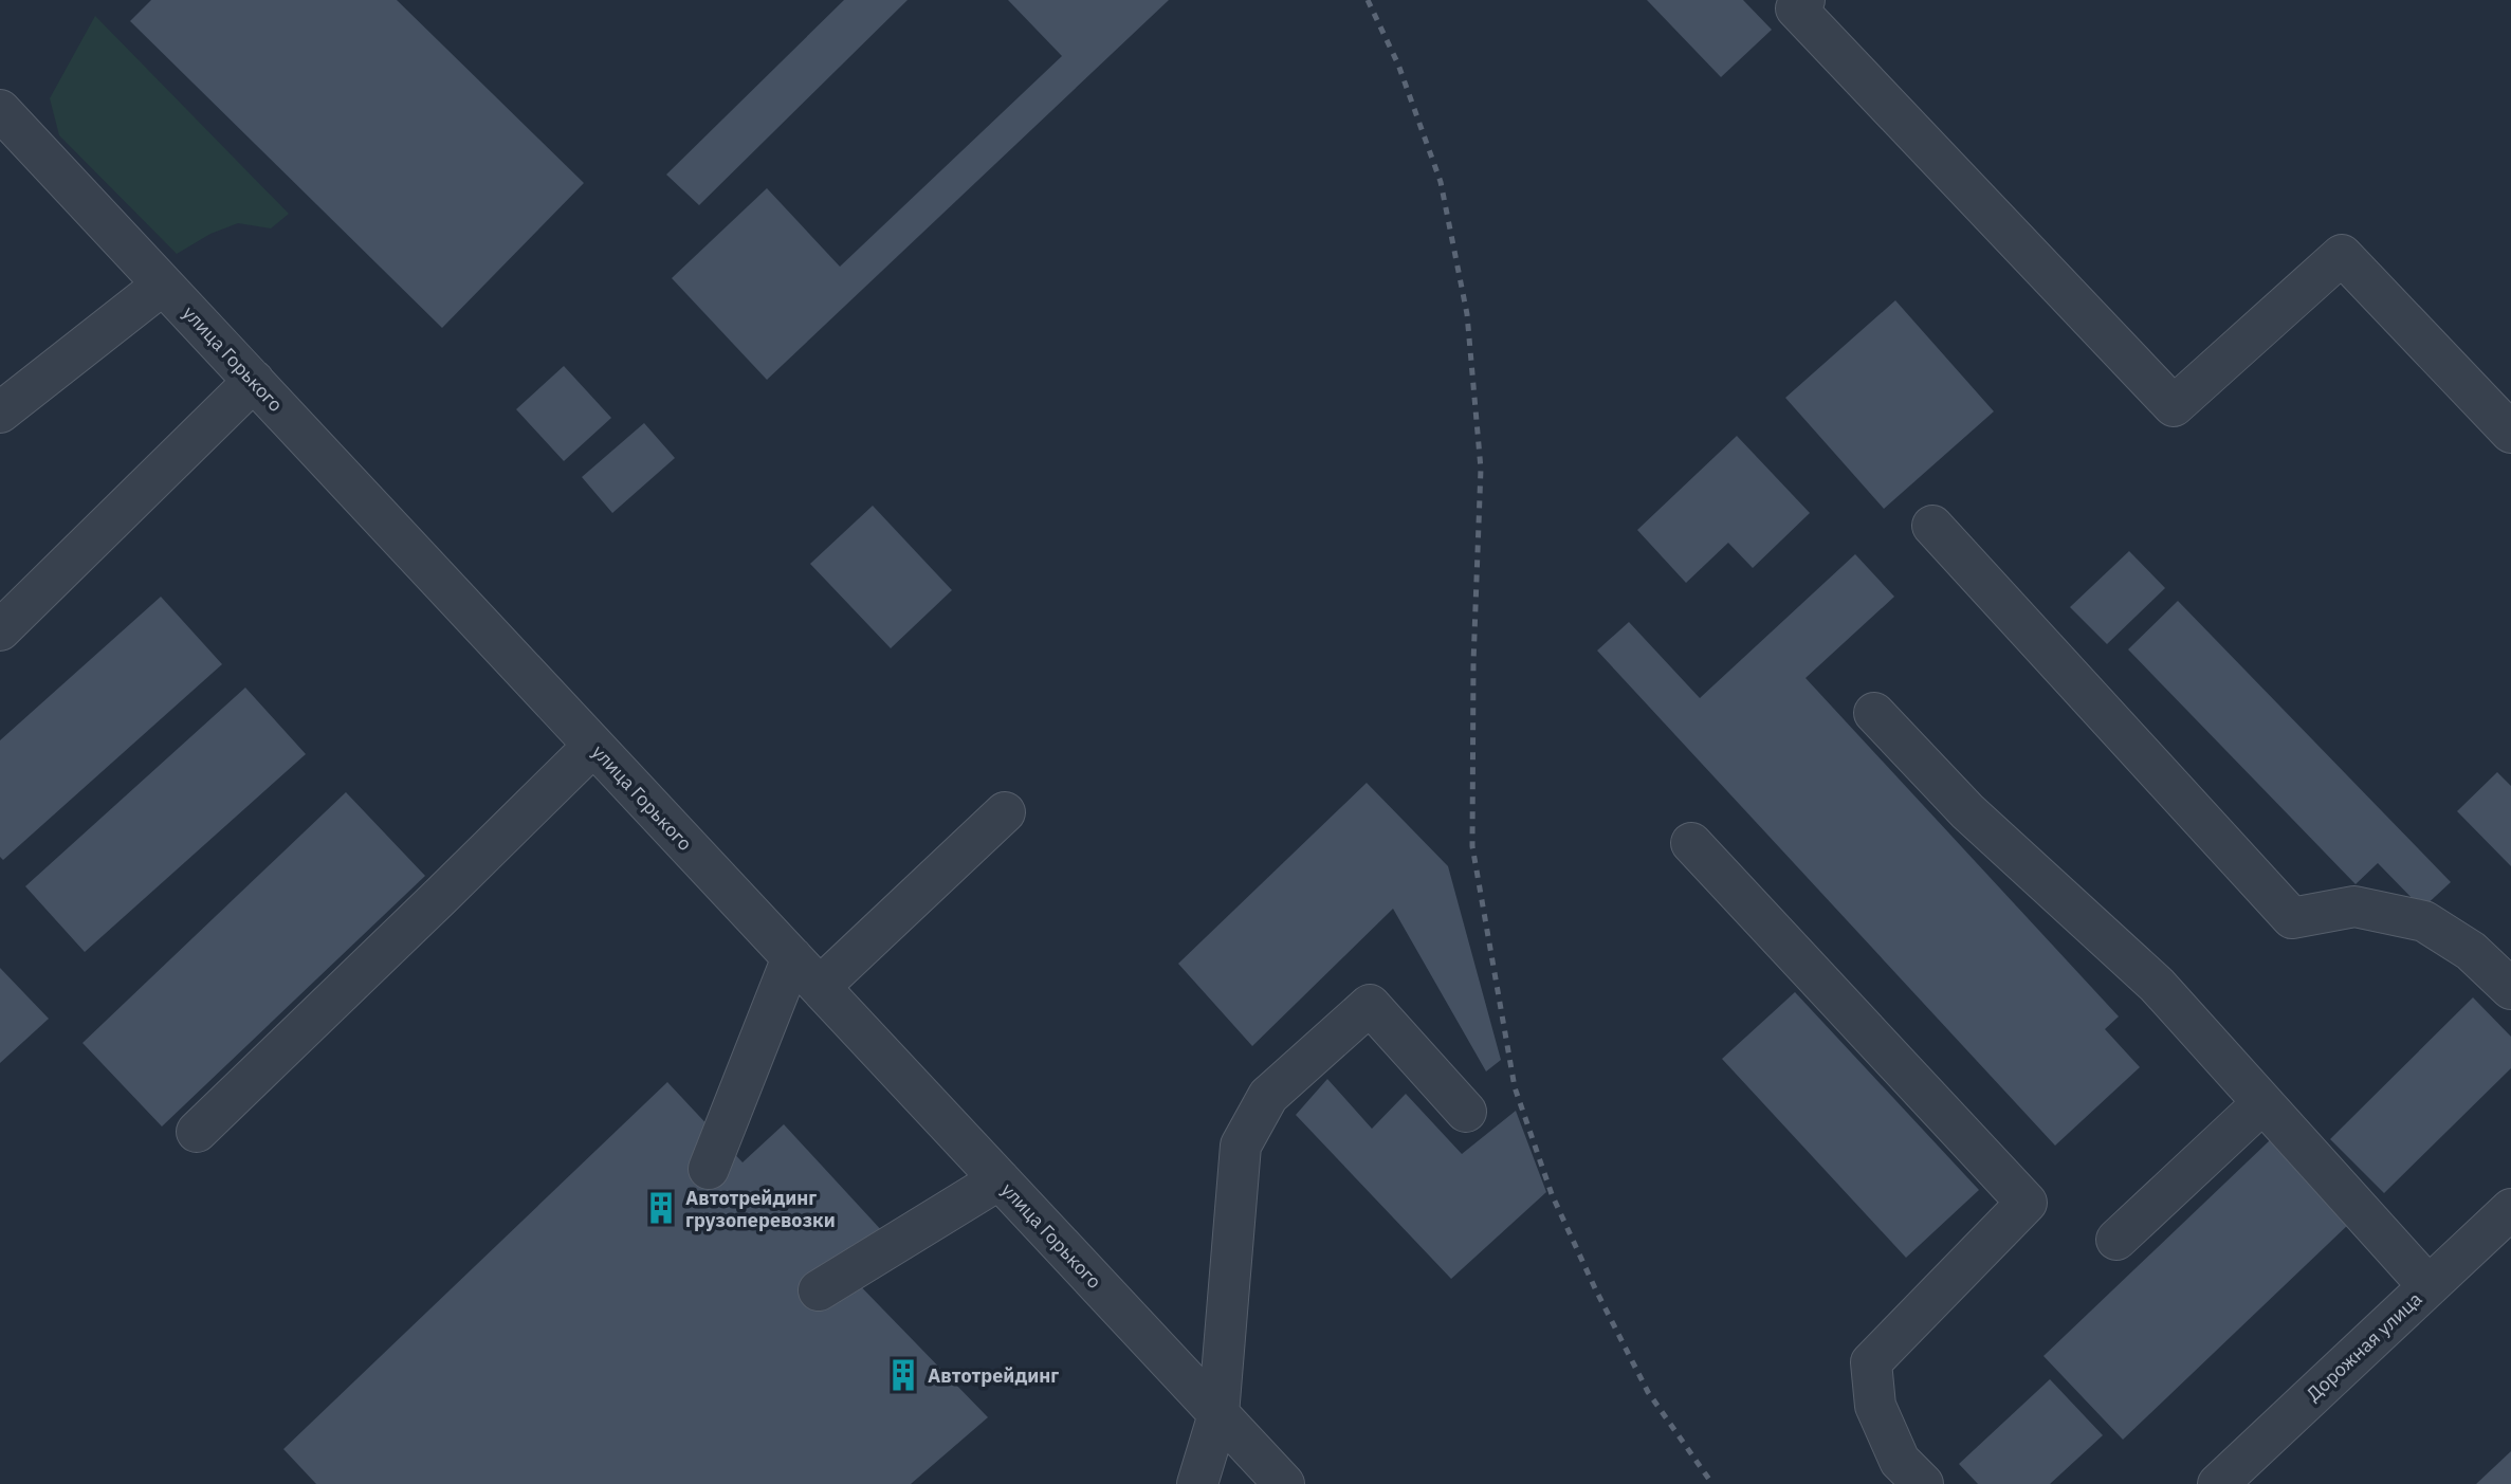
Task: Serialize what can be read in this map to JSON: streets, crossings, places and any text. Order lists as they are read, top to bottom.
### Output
{
  "streets": {
    "street": ["улица Горького", "Дорожная улица"]
  },
  "places": {
    "building": ["Автотрейдинг грузоперевозки", "Автотрейдинг"]
  }
}
